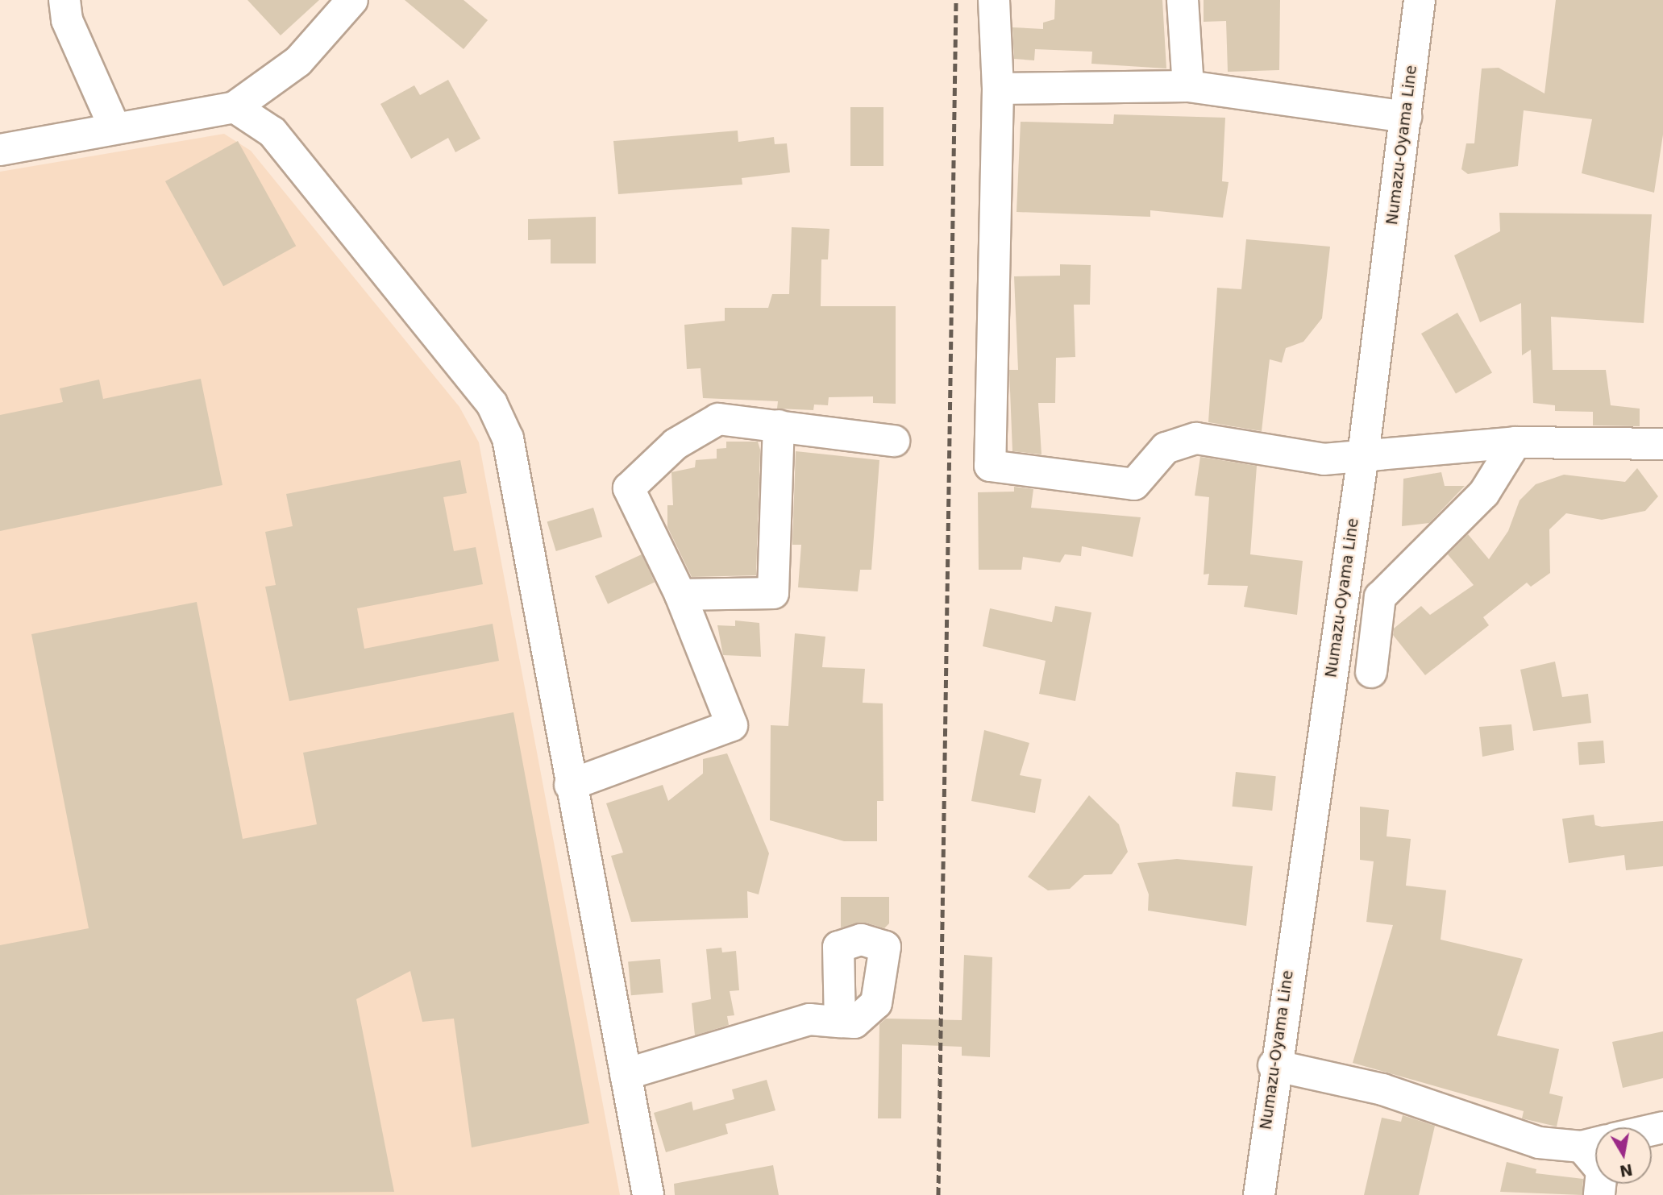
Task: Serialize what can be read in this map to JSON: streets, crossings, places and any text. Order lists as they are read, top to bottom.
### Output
{
  "streets": {
    "street": ["Numazu-Oyama Line"]
  },
  "north": "bottom"
}
